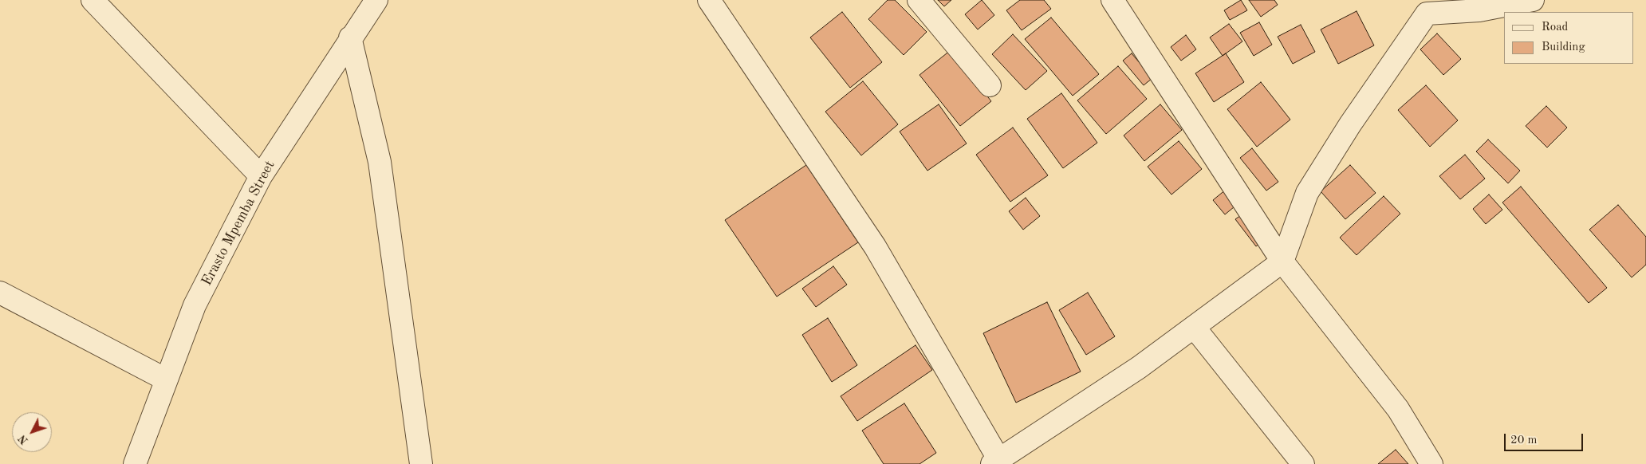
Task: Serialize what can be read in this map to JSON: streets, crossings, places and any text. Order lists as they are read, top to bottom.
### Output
{
  "streets": {
    "street": ["Erasto Mpemba Street"]
  },
  "legend": ["Road", "Building"],
  "scale_bar": "20 m",
  "north": "bottom left"
}
